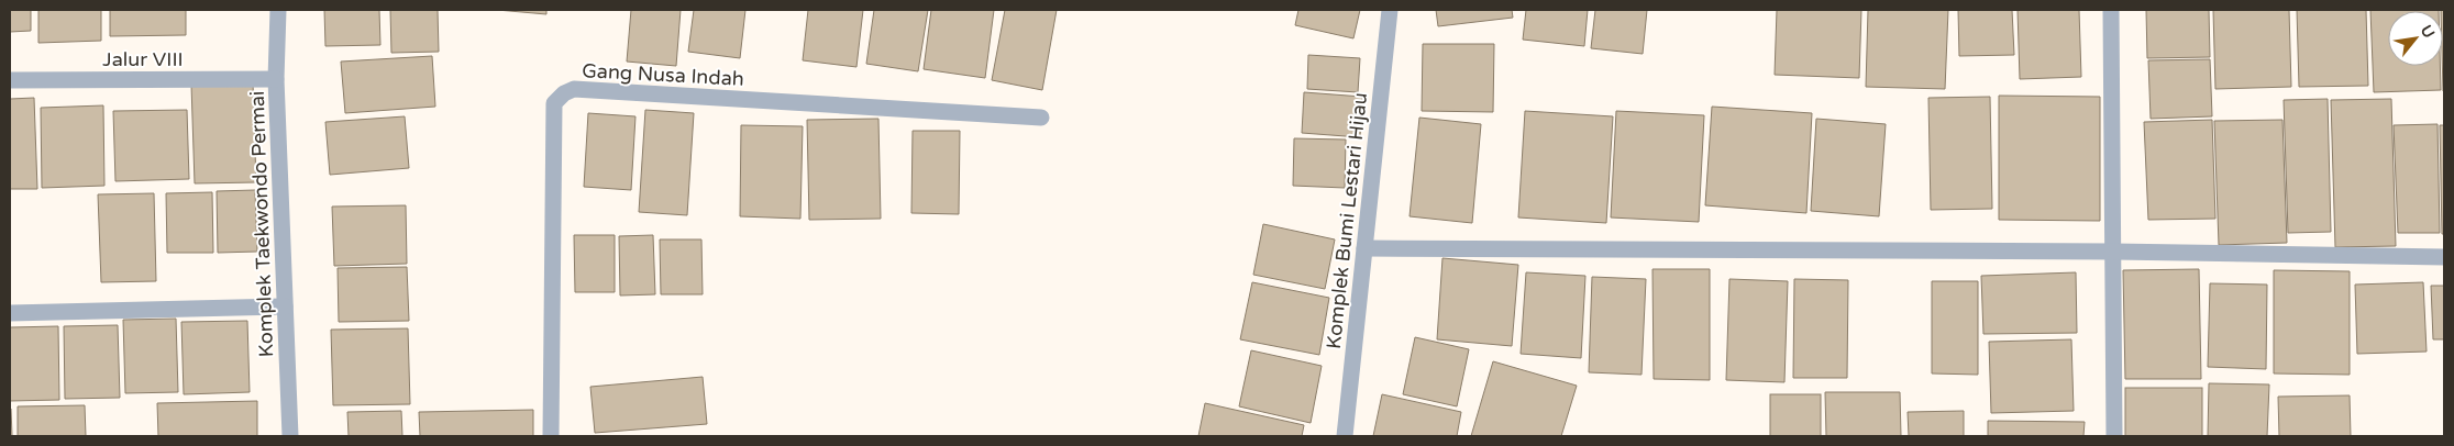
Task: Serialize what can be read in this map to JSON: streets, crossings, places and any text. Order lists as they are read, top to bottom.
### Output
{
  "streets": {
    "street": [
      "Jalur VIII",
      "Gang Nusa Indah",
      "Komplek Bumi Lestari Hijau",
      "Komplek Taekwondo Permai"
    ]
  },
  "crossings": [
    ["Jalur VIII", "Komplek Taekwondo Permai"]
  ],
  "north": "top right"
}
